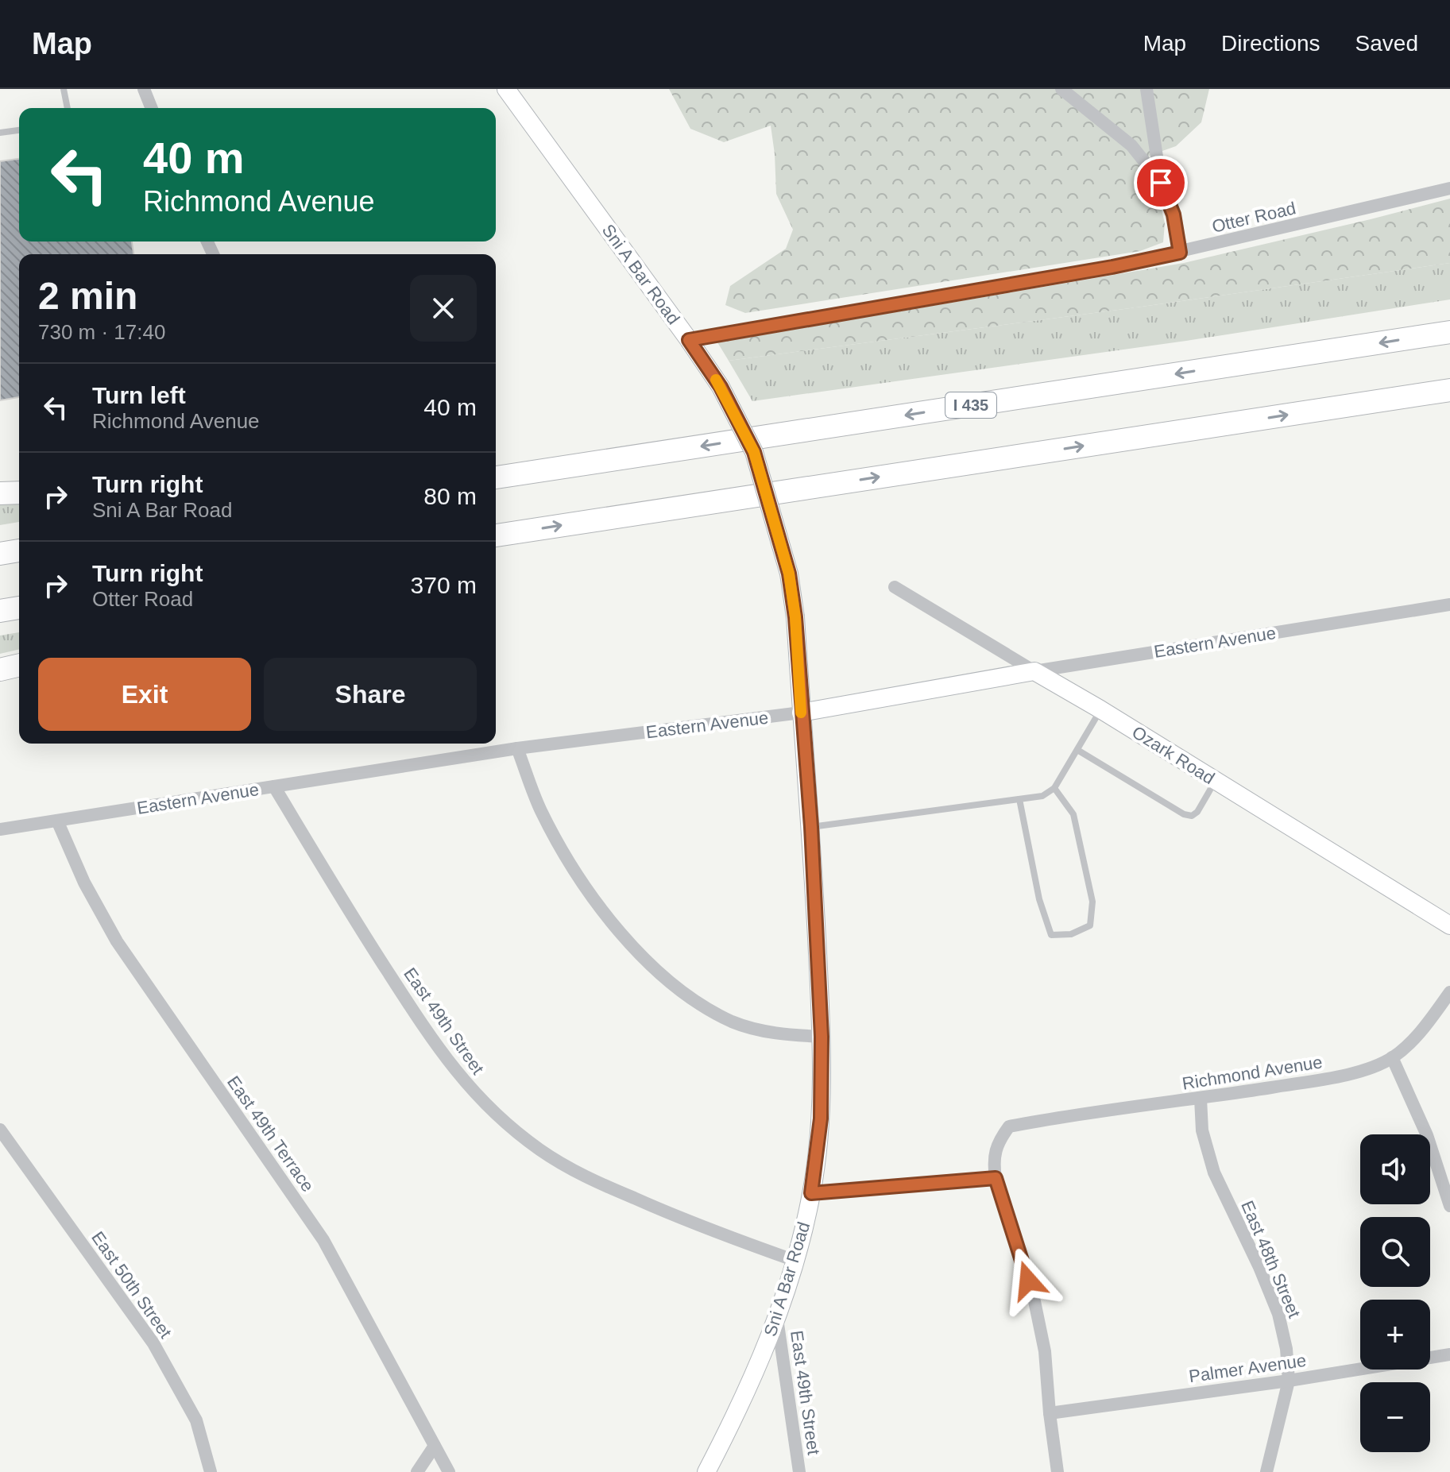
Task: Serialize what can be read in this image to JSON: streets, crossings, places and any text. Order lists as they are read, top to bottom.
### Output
{
  "streets": {
    "highway": ["I 435"],
    "street": [
      "Otter Road",
      "Sni A Bar Road",
      "Eastern Avenue",
      "Ozark Road",
      "East 49th Street",
      "Richmond Avenue",
      "East 49th Terrace",
      "East 48th Street",
      "East 50th Street",
      "Palmer Avenue"
    ]
  },
  "crossings": [
    ["Otter Road", "Sni A Bar Road"],
    ["Sni A Bar Road", "Eastern Avenue"],
    ["Sni A Bar Road", "East 49th Street"],
    ["Eastern Avenue", "Ozark Road"],
    ["Eastern Avenue", "East 49th Street"],
    ["Eastern Avenue", "East 49th Terrace"],
    ["Richmond Avenue", "East 48th Street"],
    ["East 48th Street", "Palmer Avenue"]
  ],
  "page": {
    "header": "Map",
    "nav": ["Map", "Directions", "Saved"],
    "turn": ["40 m", "Richmond Avenue"],
    "heading": ["2 min", "730 m · 17:40"],
    "list": [
      {
        "name": "Turn left",
        "note": "Richmond Avenue",
        "value": "40 m"
      },
      {
        "name": "Turn right",
        "note": "Sni A Bar Road",
        "value": "80 m"
      },
      {
        "name": "Turn right",
        "note": "Otter Road",
        "value": "370 m"
      }
    ],
    "buttons": ["Exit", "Share"],
    "map_buttons": ["+", "−"]
  }
}
